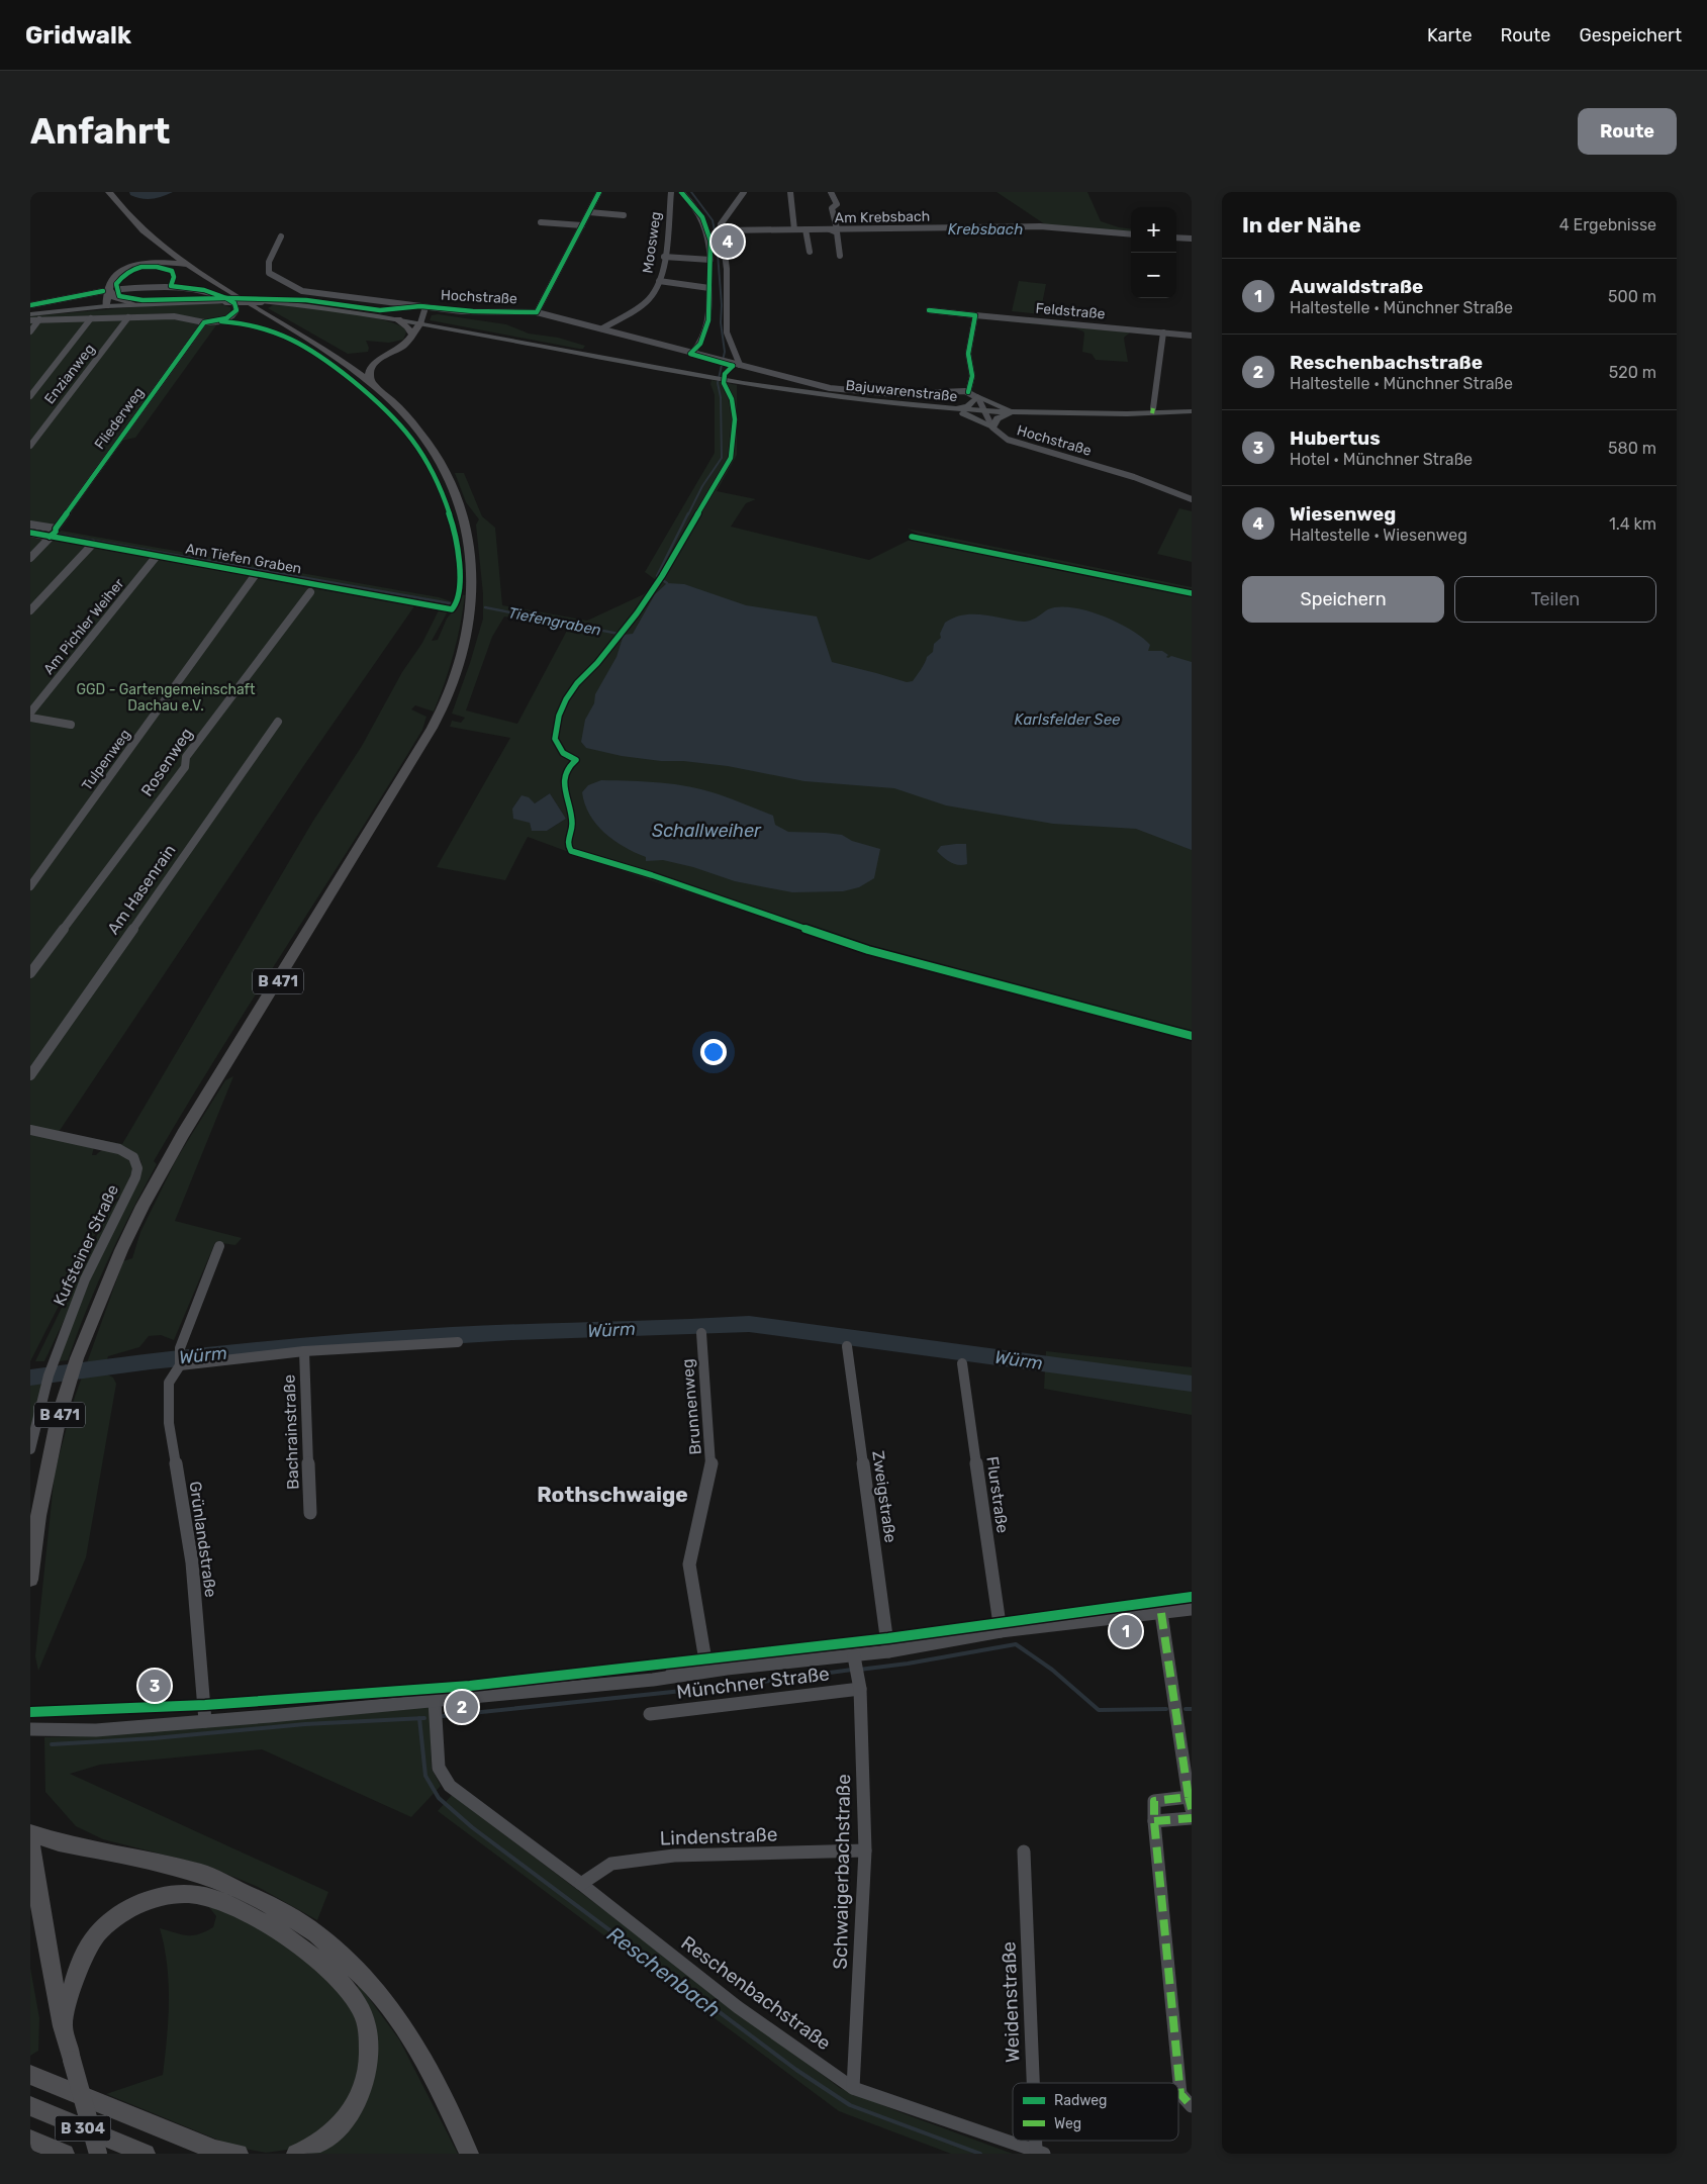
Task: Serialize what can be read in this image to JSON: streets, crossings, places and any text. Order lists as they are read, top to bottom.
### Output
{
  "streets": {
    "highway": ["B 471", "B 304"],
    "main road": ["Bajuwarenstraße"],
    "street": [
      "Am Krebsbach",
      "Moosweg",
      "Hochstraße",
      "Feldstraße",
      "Enzianweg",
      "Fliederweg",
      "Am Pichler Weiher",
      "Tulpenweg",
      "Rosenweg",
      "Am Hasenrain",
      "Kufsteiner Straße",
      "Brunnenweg",
      "Bachrainstraße",
      "Flurstraße",
      "Zweigstraße",
      "Grünlandstraße",
      "Münchner Straße",
      "Lindenstraße",
      "Schwaigerbachstraße",
      "Reschenbachstraße",
      "Weidenstraße"
    ],
    "cycle path": ["Am Tiefen Graben"]
  },
  "crossings": [
    ["Moosweg", "Hochstraße"],
    ["Hochstraße", "Bajuwarenstraße"],
    ["Brunnenweg", "Münchner Straße"],
    ["Flurstraße", "Münchner Straße"],
    ["Zweigstraße", "Münchner Straße"],
    ["Grünlandstraße", "Münchner Straße"],
    ["Münchner Straße", "Schwaigerbachstraße"],
    ["Münchner Straße", "Reschenbachstraße"],
    ["Lindenstraße", "Schwaigerbachstraße"],
    ["Lindenstraße", "Reschenbachstraße"],
    ["Schwaigerbachstraße", "Reschenbachstraße"]
  ],
  "districts": ["Rothschwaige"],
  "water": [
    "Krebsbach",
    "Tiefengraben",
    "Karlsfelder See",
    "Schallweiher",
    "Würm",
    "Reschenbach"
  ],
  "parks": ["GGD - Gartengemeinschaft Dachau e.V."],
  "legend": ["Radweg", "Weg"],
  "page": {
    "header": "Gridwalk",
    "nav": ["Karte", "Route", "Gespeichert"],
    "buttons": [
      "Route",
      ["Speichern", "Teilen"]
    ],
    "title": "Anfahrt",
    "heading": ["In der Nähe", "4 Ergebnisse"],
    "map_buttons": ["+", "−"],
    "pins": [
      "4",
      "1",
      "3",
      "2"
    ],
    "list": [
      {
        "mark": "1",
        "name": "Auwaldstraße",
        "note": "Haltestelle · Münchner Straße",
        "value": "500 m"
      },
      {
        "mark": "2",
        "name": "Reschenbachstraße",
        "note": "Haltestelle · Münchner Straße",
        "value": "520 m"
      },
      {
        "mark": "3",
        "name": "Hubertus",
        "note": "Hotel · Münchner Straße",
        "value": "580 m"
      },
      {
        "mark": "4",
        "name": "Wiesenweg",
        "note": "Haltestelle · Wiesenweg",
        "value": "1.4 km"
      }
    ]
  }
}
